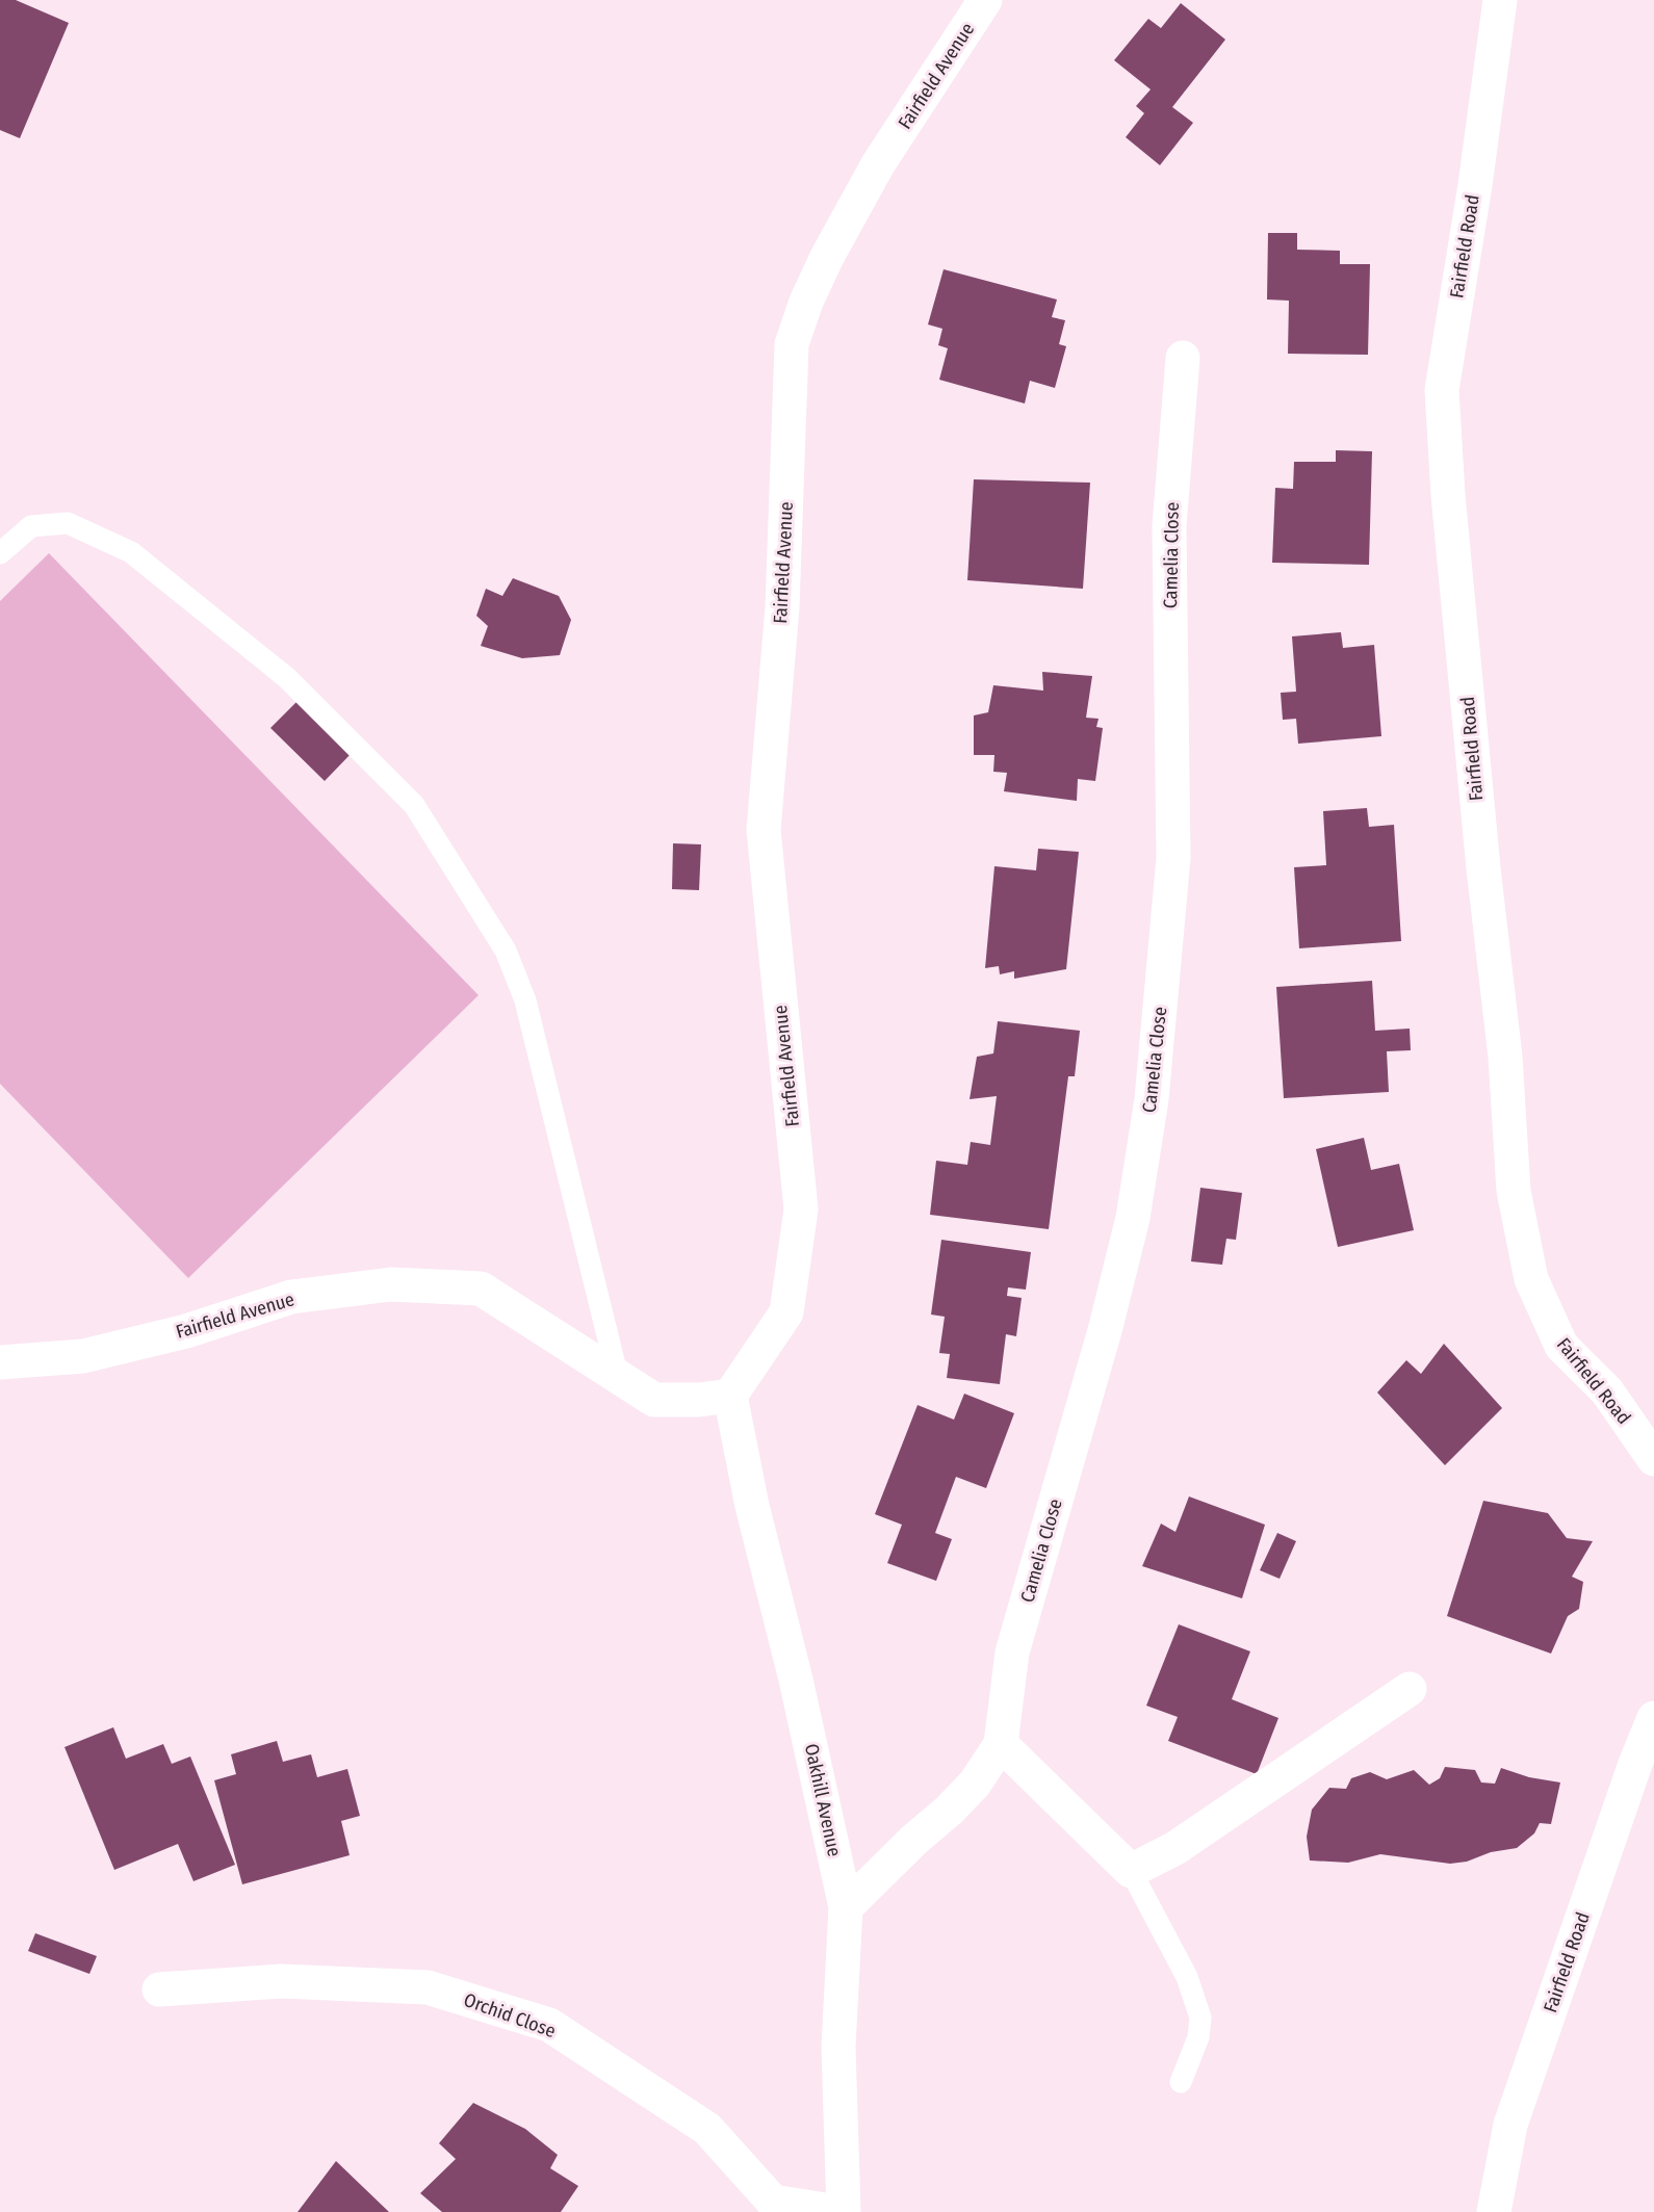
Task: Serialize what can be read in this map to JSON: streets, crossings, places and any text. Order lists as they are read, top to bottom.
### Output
{
  "streets": {
    "street": [
      "Fairfield Avenue",
      "Fairfield Road",
      "Camelia Close",
      "Oakhill Avenue",
      "Orchid Close"
    ]
  },
  "crossings": [
    ["Fairfield Avenue", "Oakhill Avenue"],
    ["Camelia Close", "Oakhill Avenue"]
  ]
}
